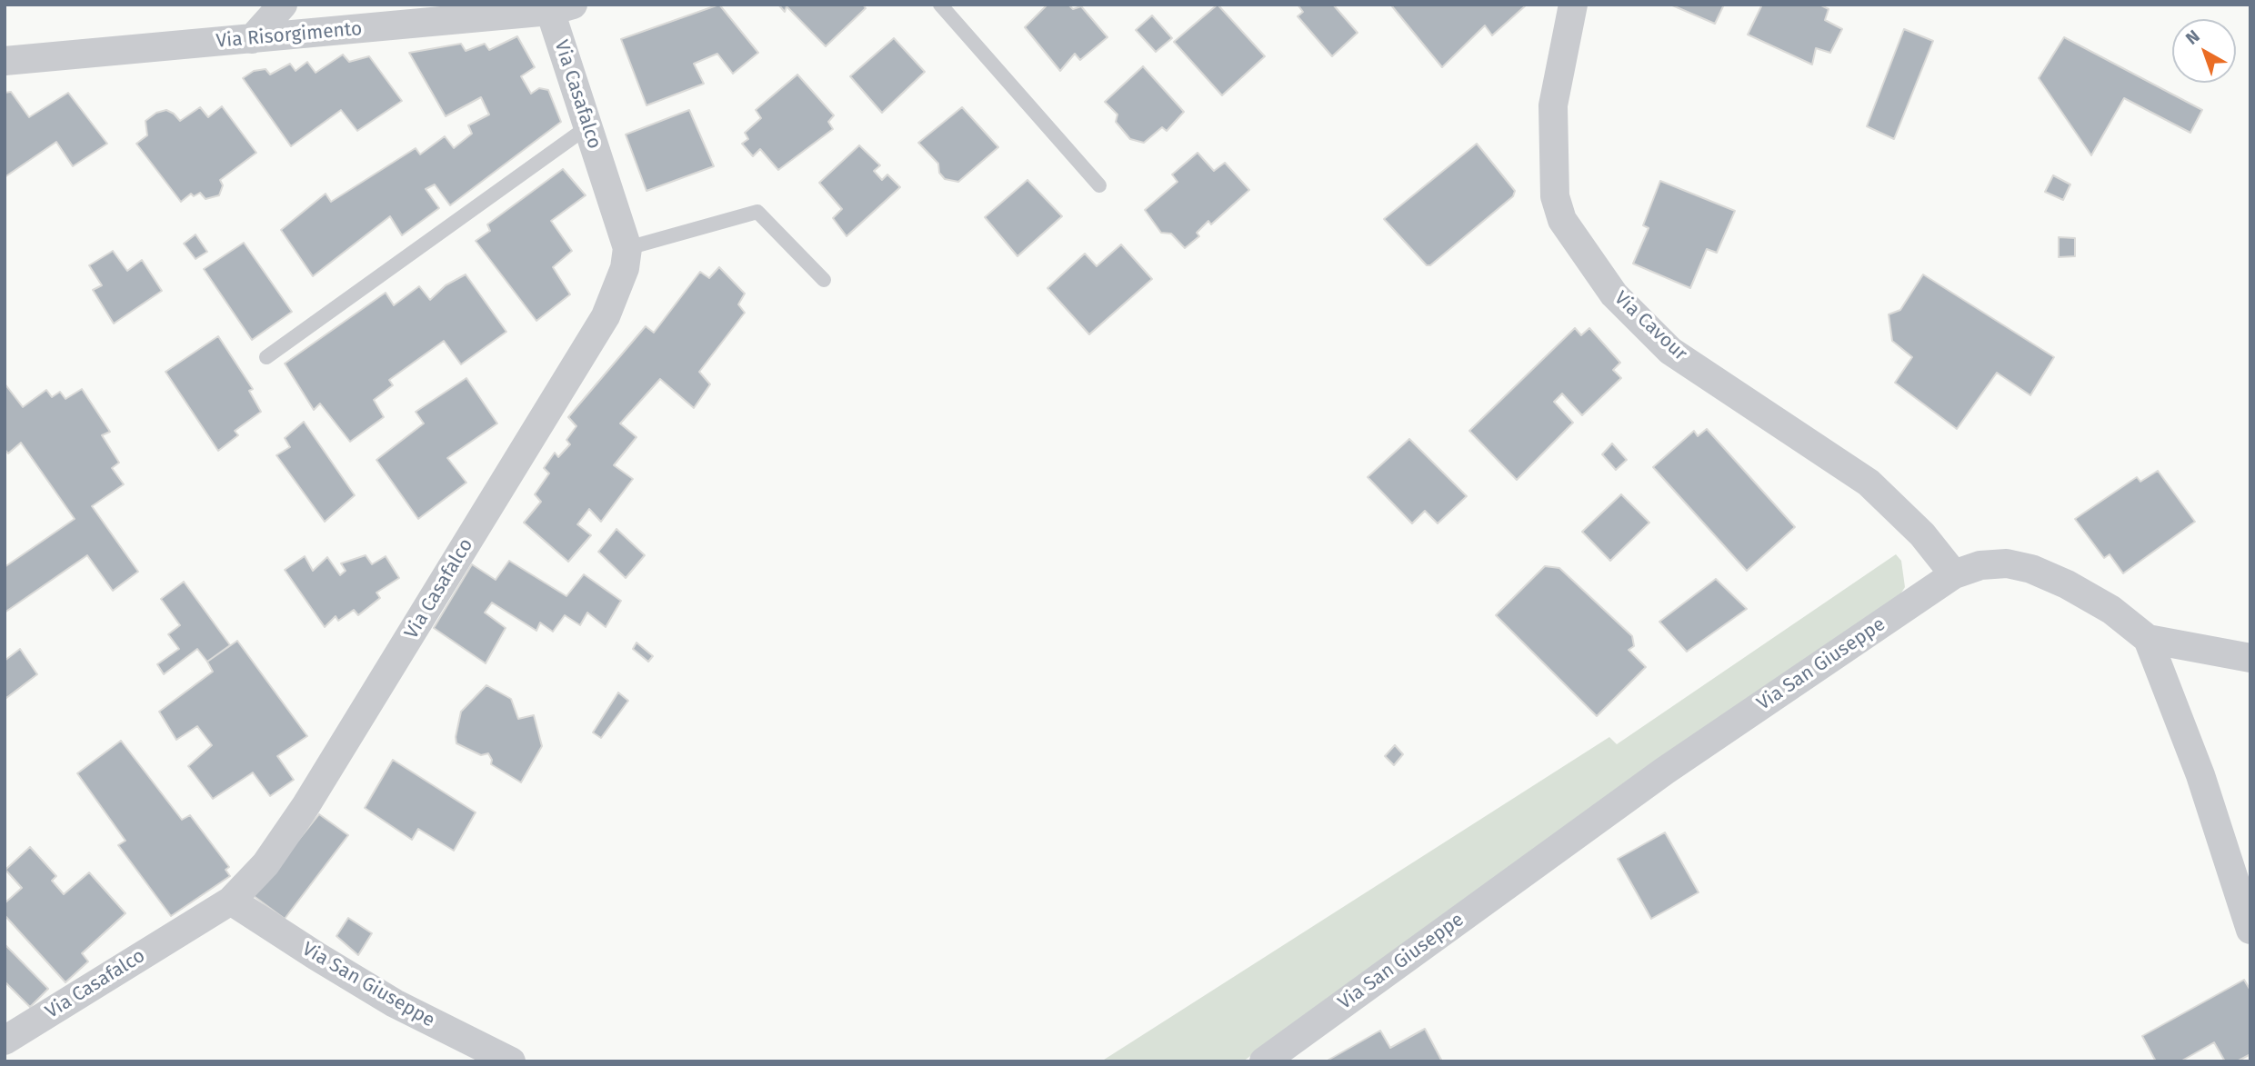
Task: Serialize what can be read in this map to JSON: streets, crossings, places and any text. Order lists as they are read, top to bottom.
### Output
{
  "streets": {
    "street": [
      "Via Risorgimento",
      "Via Casafalco",
      "Via Cavour",
      "Via San Giuseppe"
    ]
  },
  "crossings": [
    ["Via Risorgimento", "Via Casafalco"],
    ["Via Casafalco", "Via San Giuseppe"],
    ["Via Cavour", "Via San Giuseppe"]
  ],
  "north": "top left"
}
